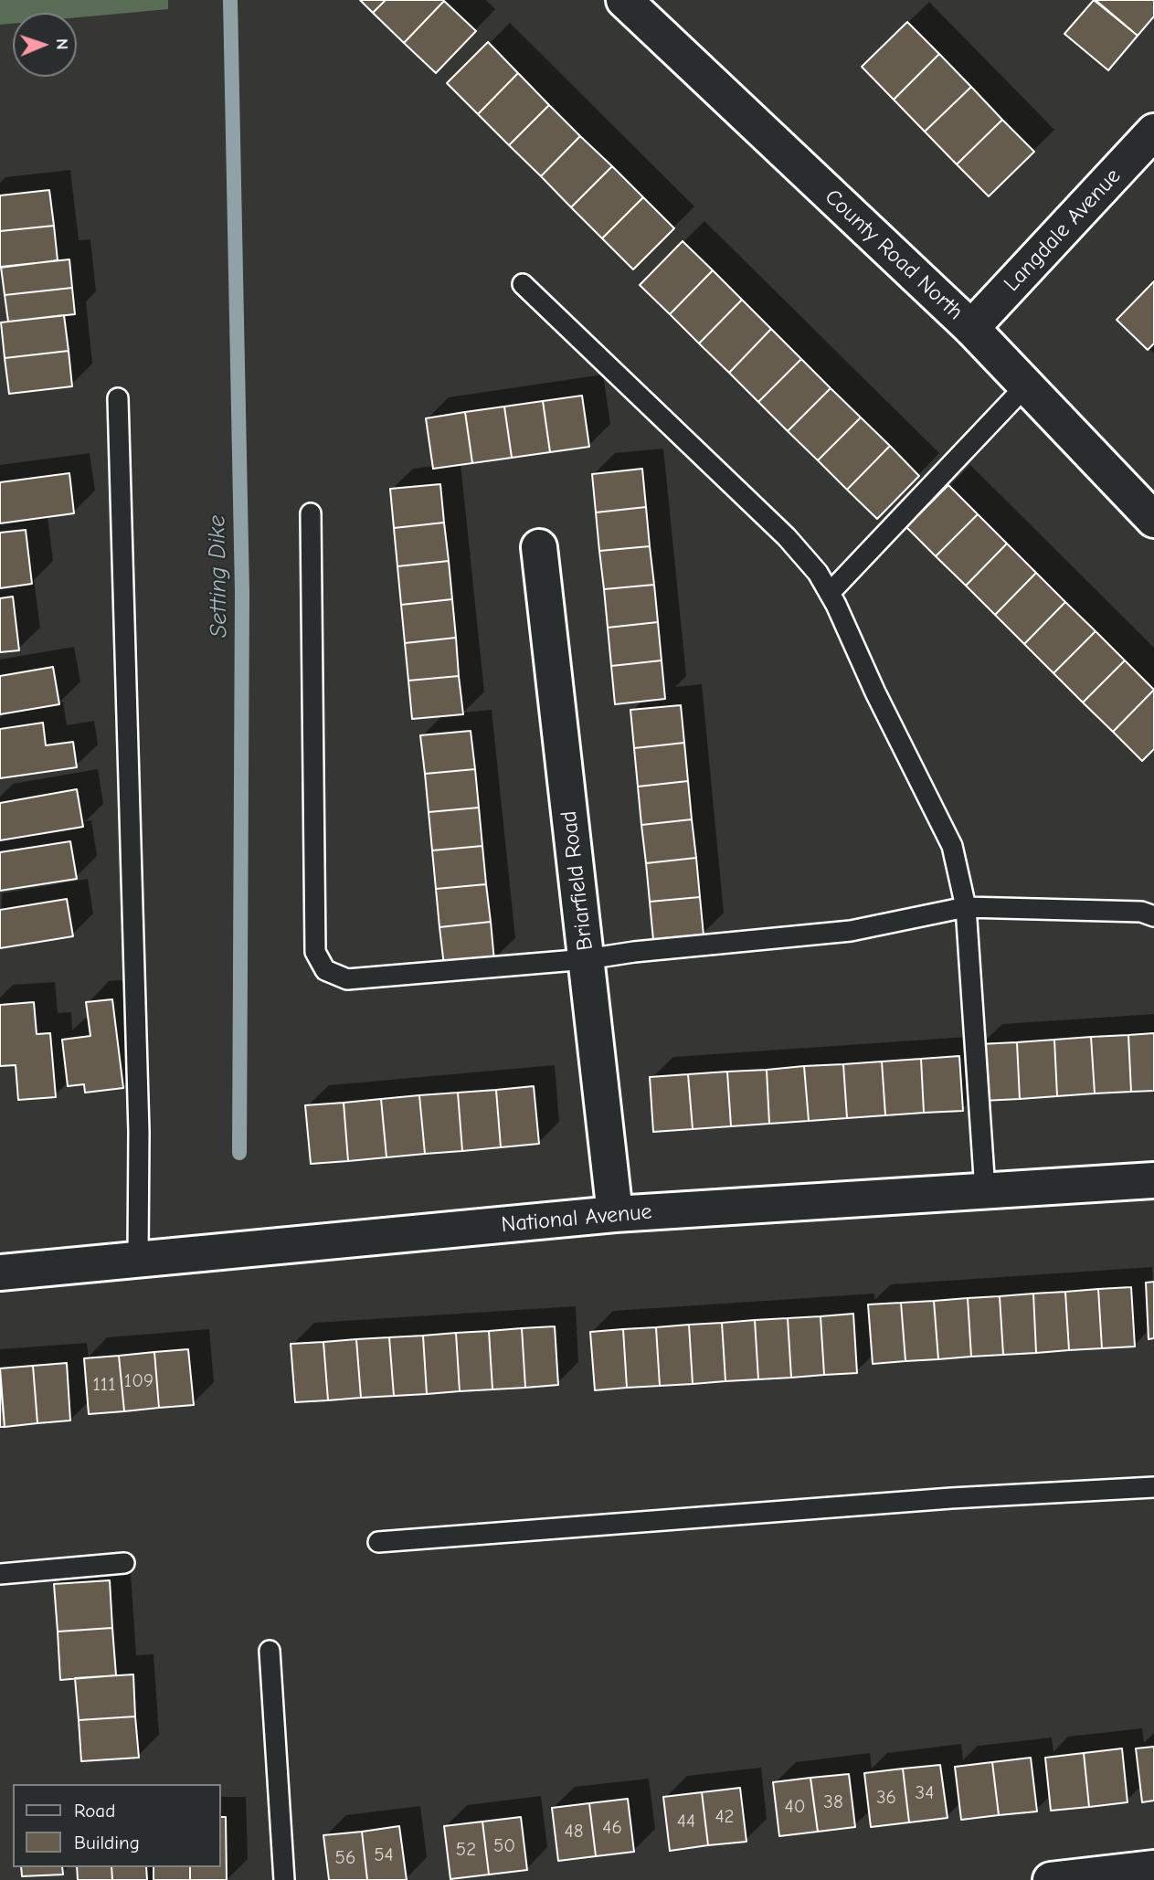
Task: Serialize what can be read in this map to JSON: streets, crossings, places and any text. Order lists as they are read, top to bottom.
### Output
{
  "streets": {
    "street": [
      "Langdale Avenue",
      "County Road North",
      "Briarfield Road",
      "National Avenue"
    ]
  },
  "crossings": [
    ["Langdale Avenue", "County Road North"],
    ["Briarfield Road", "National Avenue"]
  ],
  "water": ["Setting Dike"],
  "house_numbers": [
    "109",
    "111",
    "34",
    "36",
    "38",
    "40",
    "42",
    "44",
    "46",
    "48",
    "50",
    "52",
    "54",
    "56"
  ],
  "legend": ["Road", "Building"],
  "north": "right"
}
